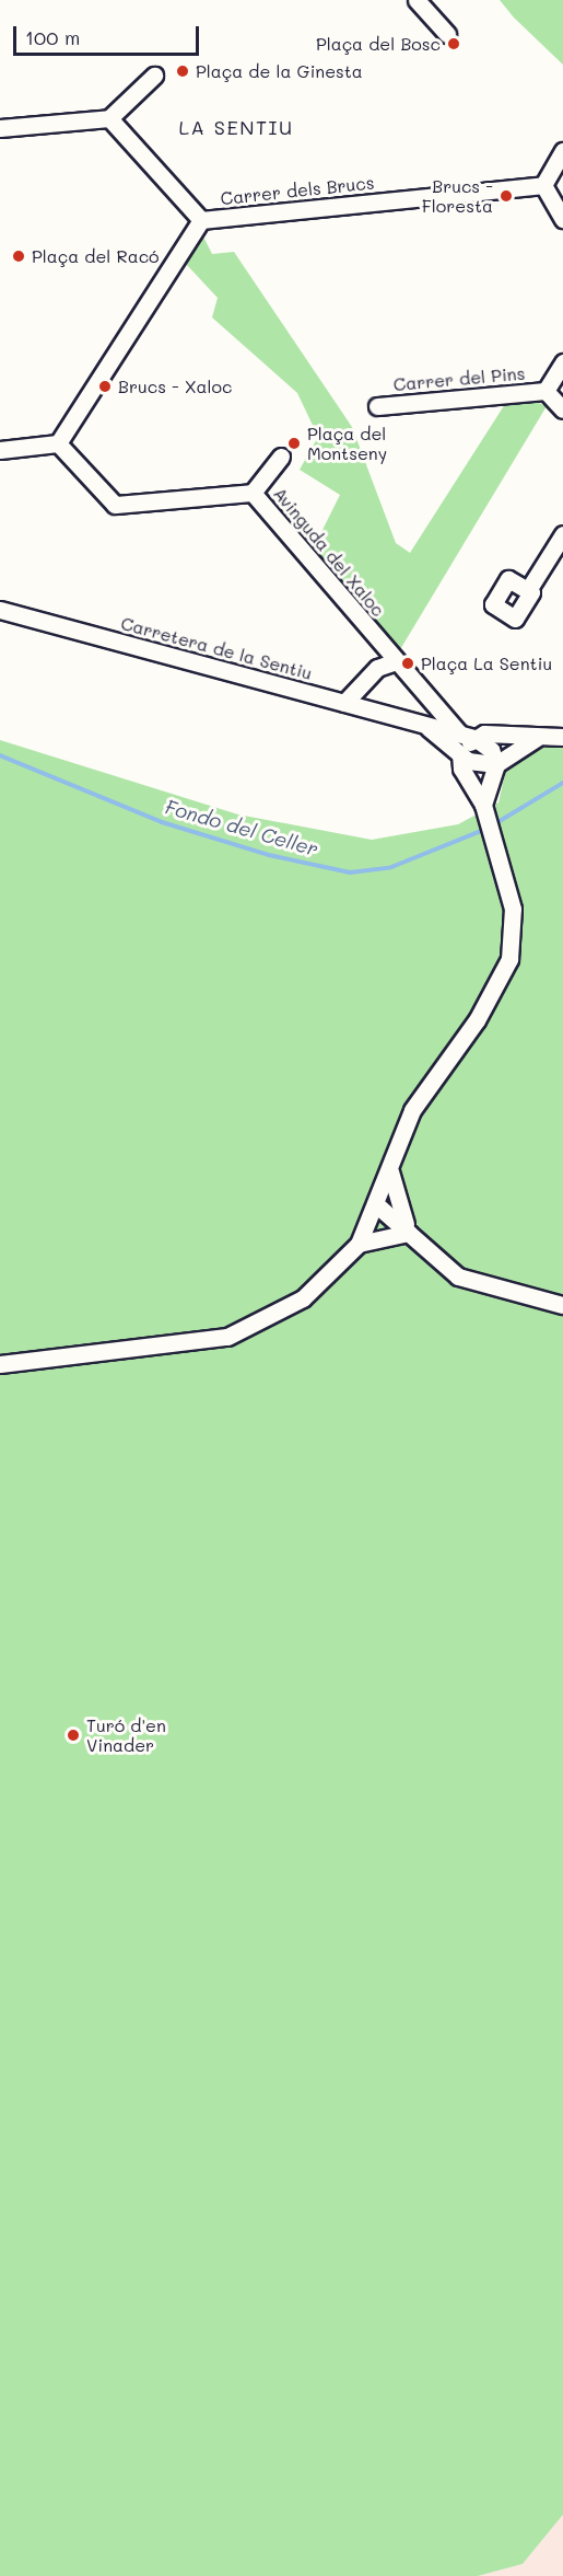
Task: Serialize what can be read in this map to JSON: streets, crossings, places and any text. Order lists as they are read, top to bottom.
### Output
{
  "streets": {
    "street": [
      "Carrer dels Brucs",
      "Carrer del Pins",
      "Avinguda del Xaloc",
      "Carretera de la Sentiu"
    ]
  },
  "crossings": [
    ["Carrer dels Brucs", "Avinguda del Xaloc"]
  ],
  "districts": ["LA SENTIU"],
  "water": ["Fondo del Celler"],
  "places": [
    "Plaça del Bosc",
    "Plaça de la Ginesta",
    "Brucs - Floresta",
    "Plaça del Racó",
    "Brucs - Xaloc",
    "Plaça del Montseny",
    "Plaça La Sentiu",
    "Turó d'en Vinader"
  ],
  "scale_bar": "100 m"
}
